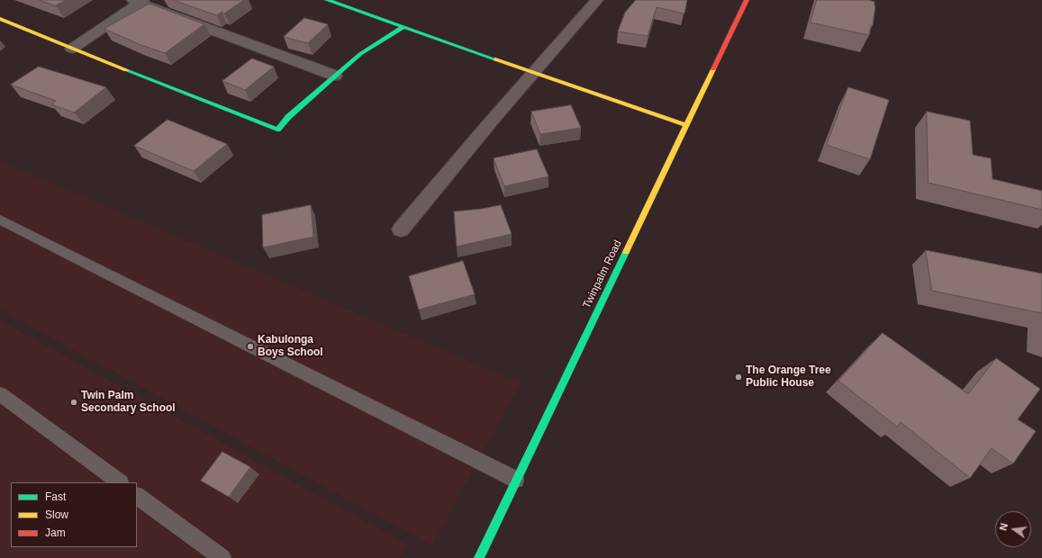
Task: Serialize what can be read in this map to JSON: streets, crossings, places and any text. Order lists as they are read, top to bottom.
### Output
{
  "streets": {
    "street": ["Twinpalm Road"]
  },
  "places": ["Kabulonga Boys School", "The Orange Tree Public House", "Twin Palm Secondary School"],
  "legend": ["Fast", "Slow", "Jam"],
  "north": "left"
}
